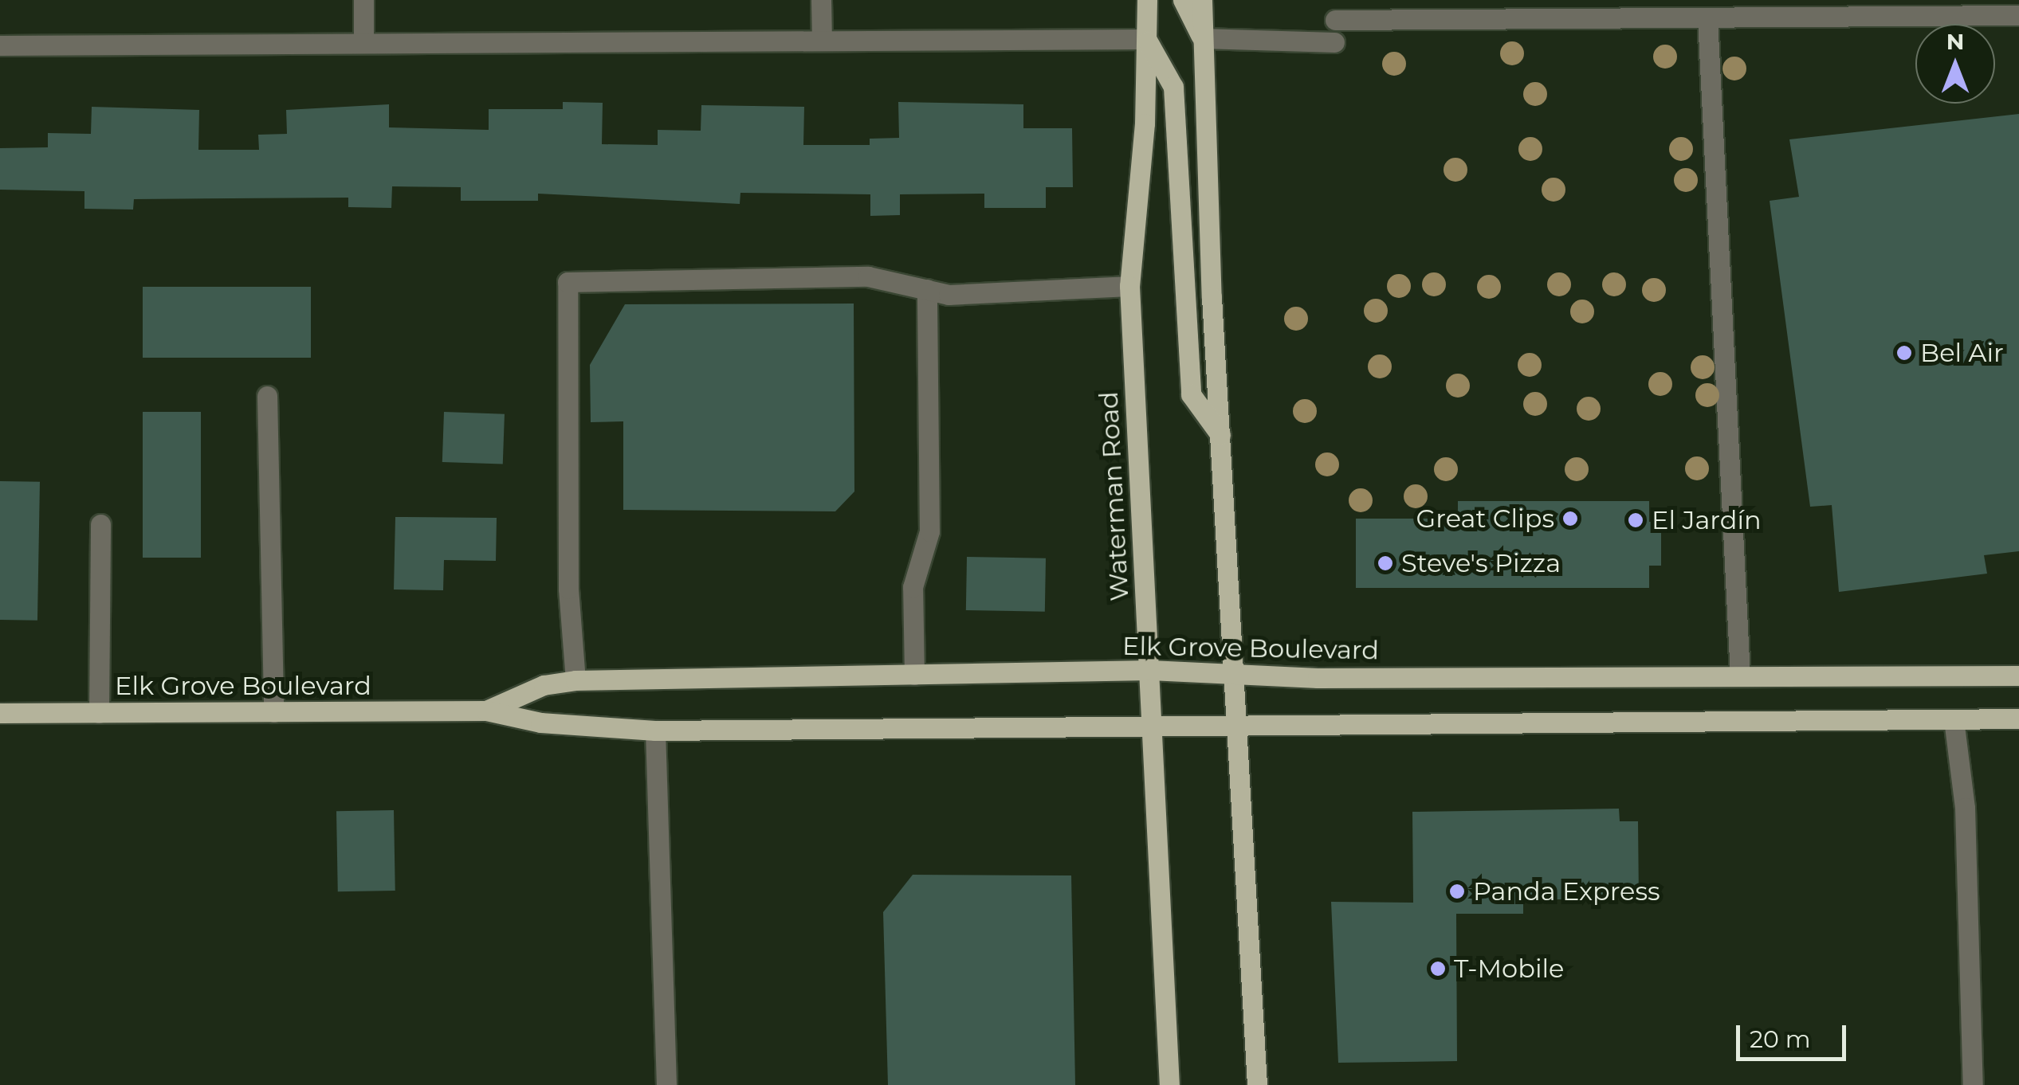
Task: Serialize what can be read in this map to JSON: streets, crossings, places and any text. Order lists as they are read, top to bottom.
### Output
{
  "streets": {
    "main road": ["Waterman Road", "Elk Grove Boulevard"]
  },
  "crossings": [
    ["Waterman Road", "Elk Grove Boulevard"]
  ],
  "places": [
    "Bel Air",
    "Great Clips",
    "El Jardín",
    "Steve's Pizza",
    "Panda Express",
    "T-Mobile"
  ],
  "scale_bar": "20 m",
  "north": "top"
}
